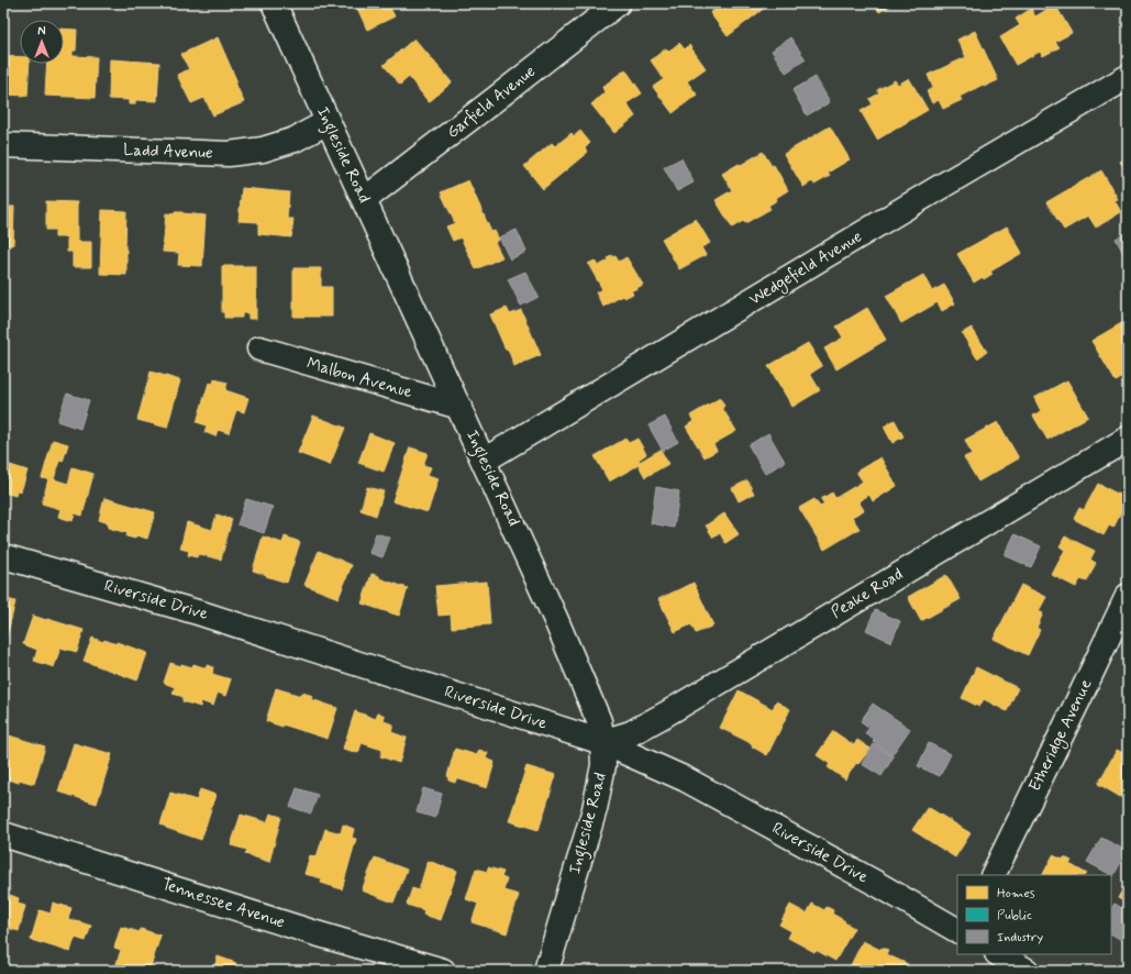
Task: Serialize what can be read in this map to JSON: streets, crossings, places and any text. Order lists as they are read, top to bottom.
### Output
{
  "streets": {
    "street": [
      "Garfield Avenue",
      "Ladd Avenue",
      "Ingleside Road",
      "Wedgefield Avenue",
      "Malbon Avenue",
      "Peake Road",
      "Riverside Drive",
      "Etheridge Avenue",
      "Tennessee Avenue"
    ]
  },
  "crossings": [
    ["Garfield Avenue", "Ingleside Road"],
    ["Ladd Avenue", "Ingleside Road"],
    ["Ingleside Road", "Wedgefield Avenue"],
    ["Ingleside Road", "Malbon Avenue"],
    ["Ingleside Road", "Peake Road"],
    ["Ingleside Road", "Riverside Drive"],
    ["Peake Road", "Riverside Drive"]
  ],
  "legend": ["Homes", "Public", "Industry"],
  "north": "top"
}
